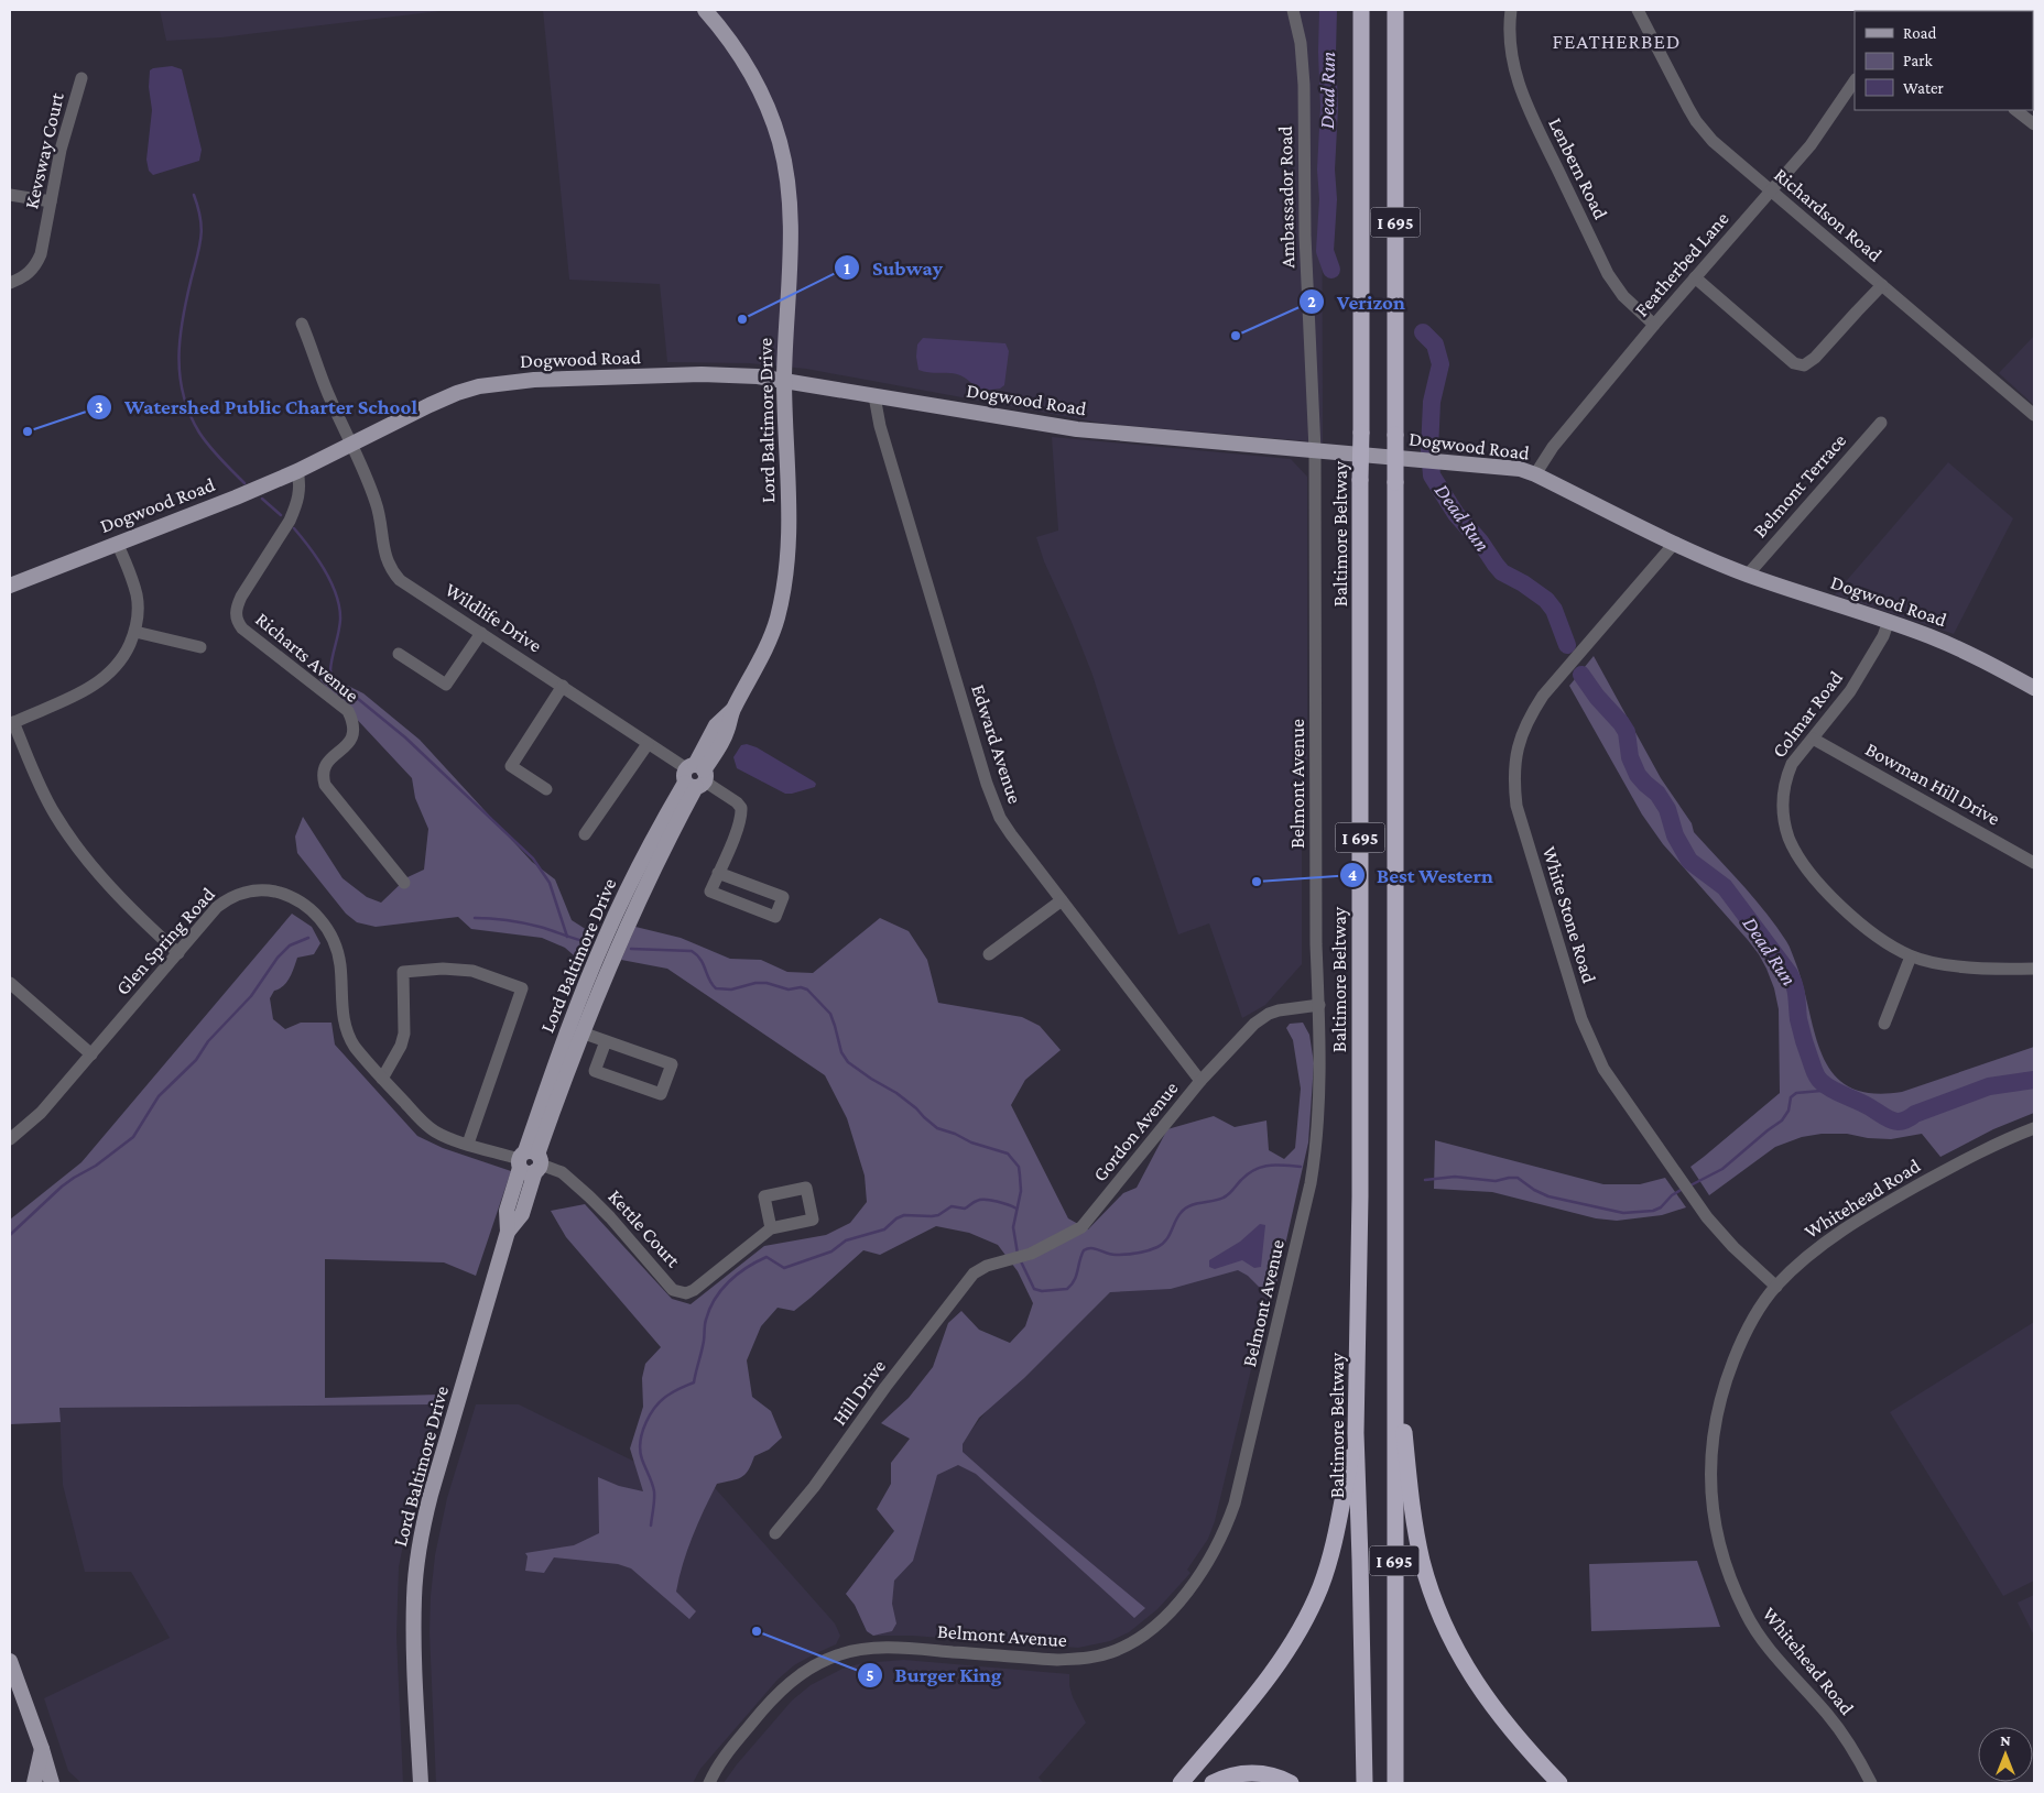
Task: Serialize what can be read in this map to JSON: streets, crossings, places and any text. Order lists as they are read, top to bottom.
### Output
{
  "streets": {
    "highway": ["I 695", "Baltimore Beltway"],
    "main road": ["Dogwood Road", "Lord Baltimore Drive"],
    "street": [
      "Kevsway Court",
      "Lenbern Road",
      "Ambassador Road",
      "Richardson Road",
      "Featherbed Lane",
      "Belmont Terrace",
      "Wildlife Drive",
      "Richarts Avenue",
      "Colmar Road",
      "Edward Avenue",
      "Belmont Avenue",
      "Bowman Hill Drive",
      "White Stone Road",
      "Glen Spring Road",
      "Gordon Avenue",
      "Whitehead Road",
      "Kettle Court",
      "Hill Drive"
    ]
  },
  "crossings": [
    ["Lenbern Road", "Featherbed Lane"],
    ["Ambassador Road", "Dogwood Road"],
    ["Ambassador Road", "Belmont Avenue"],
    ["Richardson Road", "Featherbed Lane"],
    ["Featherbed Lane", "Dogwood Road"],
    ["Dogwood Road", "Lord Baltimore Drive"],
    ["Dogwood Road", "Belmont Terrace"],
    ["Dogwood Road", "Wildlife Drive"],
    ["Dogwood Road", "Richarts Avenue"],
    ["Dogwood Road", "Colmar Road"],
    ["Dogwood Road", "Edward Avenue"],
    ["Dogwood Road", "Belmont Avenue"],
    ["Dogwood Road", "White Stone Road"],
    ["Lord Baltimore Drive", "Wildlife Drive"],
    ["Lord Baltimore Drive", "Glen Spring Road"],
    ["Lord Baltimore Drive", "Kettle Court"],
    ["Colmar Road", "Bowman Hill Drive"],
    ["Edward Avenue", "Gordon Avenue"],
    ["Belmont Avenue", "Gordon Avenue"],
    ["White Stone Road", "Whitehead Road"],
    ["Glen Spring Road", "Kettle Court"],
    ["Gordon Avenue", "Hill Drive"]
  ],
  "districts": ["FEATHERBED"],
  "water": ["Dead Run"],
  "places": [
    "Subway",
    "Verizon",
    "Watershed Public Charter School",
    "Best Western",
    "Burger King"
  ],
  "legend": ["Road", "Park", "Water"],
  "north": "top"
}
